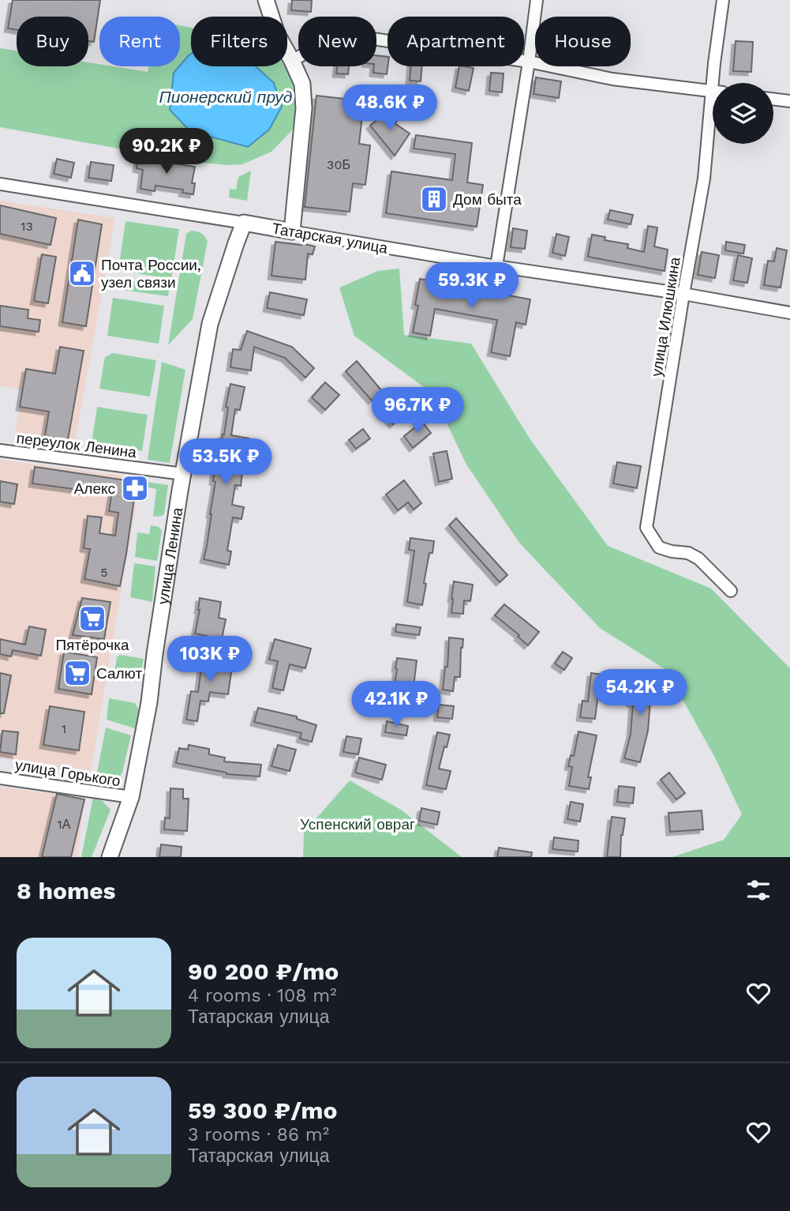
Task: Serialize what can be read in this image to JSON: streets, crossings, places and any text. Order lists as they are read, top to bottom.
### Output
{
  "streets": {
    "street": [
      "Татарская улица",
      "улица Илюшкина",
      "переулок Ленина",
      "улица Ленина",
      "улица Горького"
    ]
  },
  "crossings": [
    ["Татарская улица", "улица Илюшкина"],
    ["Татарская улица", "улица Ленина"],
    ["переулок Ленина", "улица Ленина"],
    ["улица Ленина", "улица Горького"]
  ],
  "water": ["Пионерский пруд"],
  "parks": ["Успенский овраг"],
  "places": {
    "building": ["Дом быта"],
    "public building": ["Почта России, узел связи"],
    "pharmacy": ["Алекс"],
    "supermarket": ["Пятёрочка", "Салют"]
  },
  "house_numbers": [
    "30Б",
    "13",
    "5",
    "1",
    "1А"
  ],
  "page": {
    "chip": [
      "Buy",
      "Rent",
      "Filters",
      "New",
      "Apartment",
      "House"
    ],
    "price": [
      "48.6K ₽",
      "90.2K ₽",
      "59.3K ₽",
      "96.7K ₽",
      "53.5K ₽",
      "103K ₽",
      "54.2K ₽",
      "42.1K ₽"
    ],
    "heading": "8 homes",
    "list": [
      {
        "name": "90 200 ₽/mo",
        "note": "4 rooms · 108 m² · Татарская улица"
      },
      {
        "name": "59 300 ₽/mo",
        "note": "3 rooms · 86 m² · Татарская улица"
      }
    ]
  }
}
